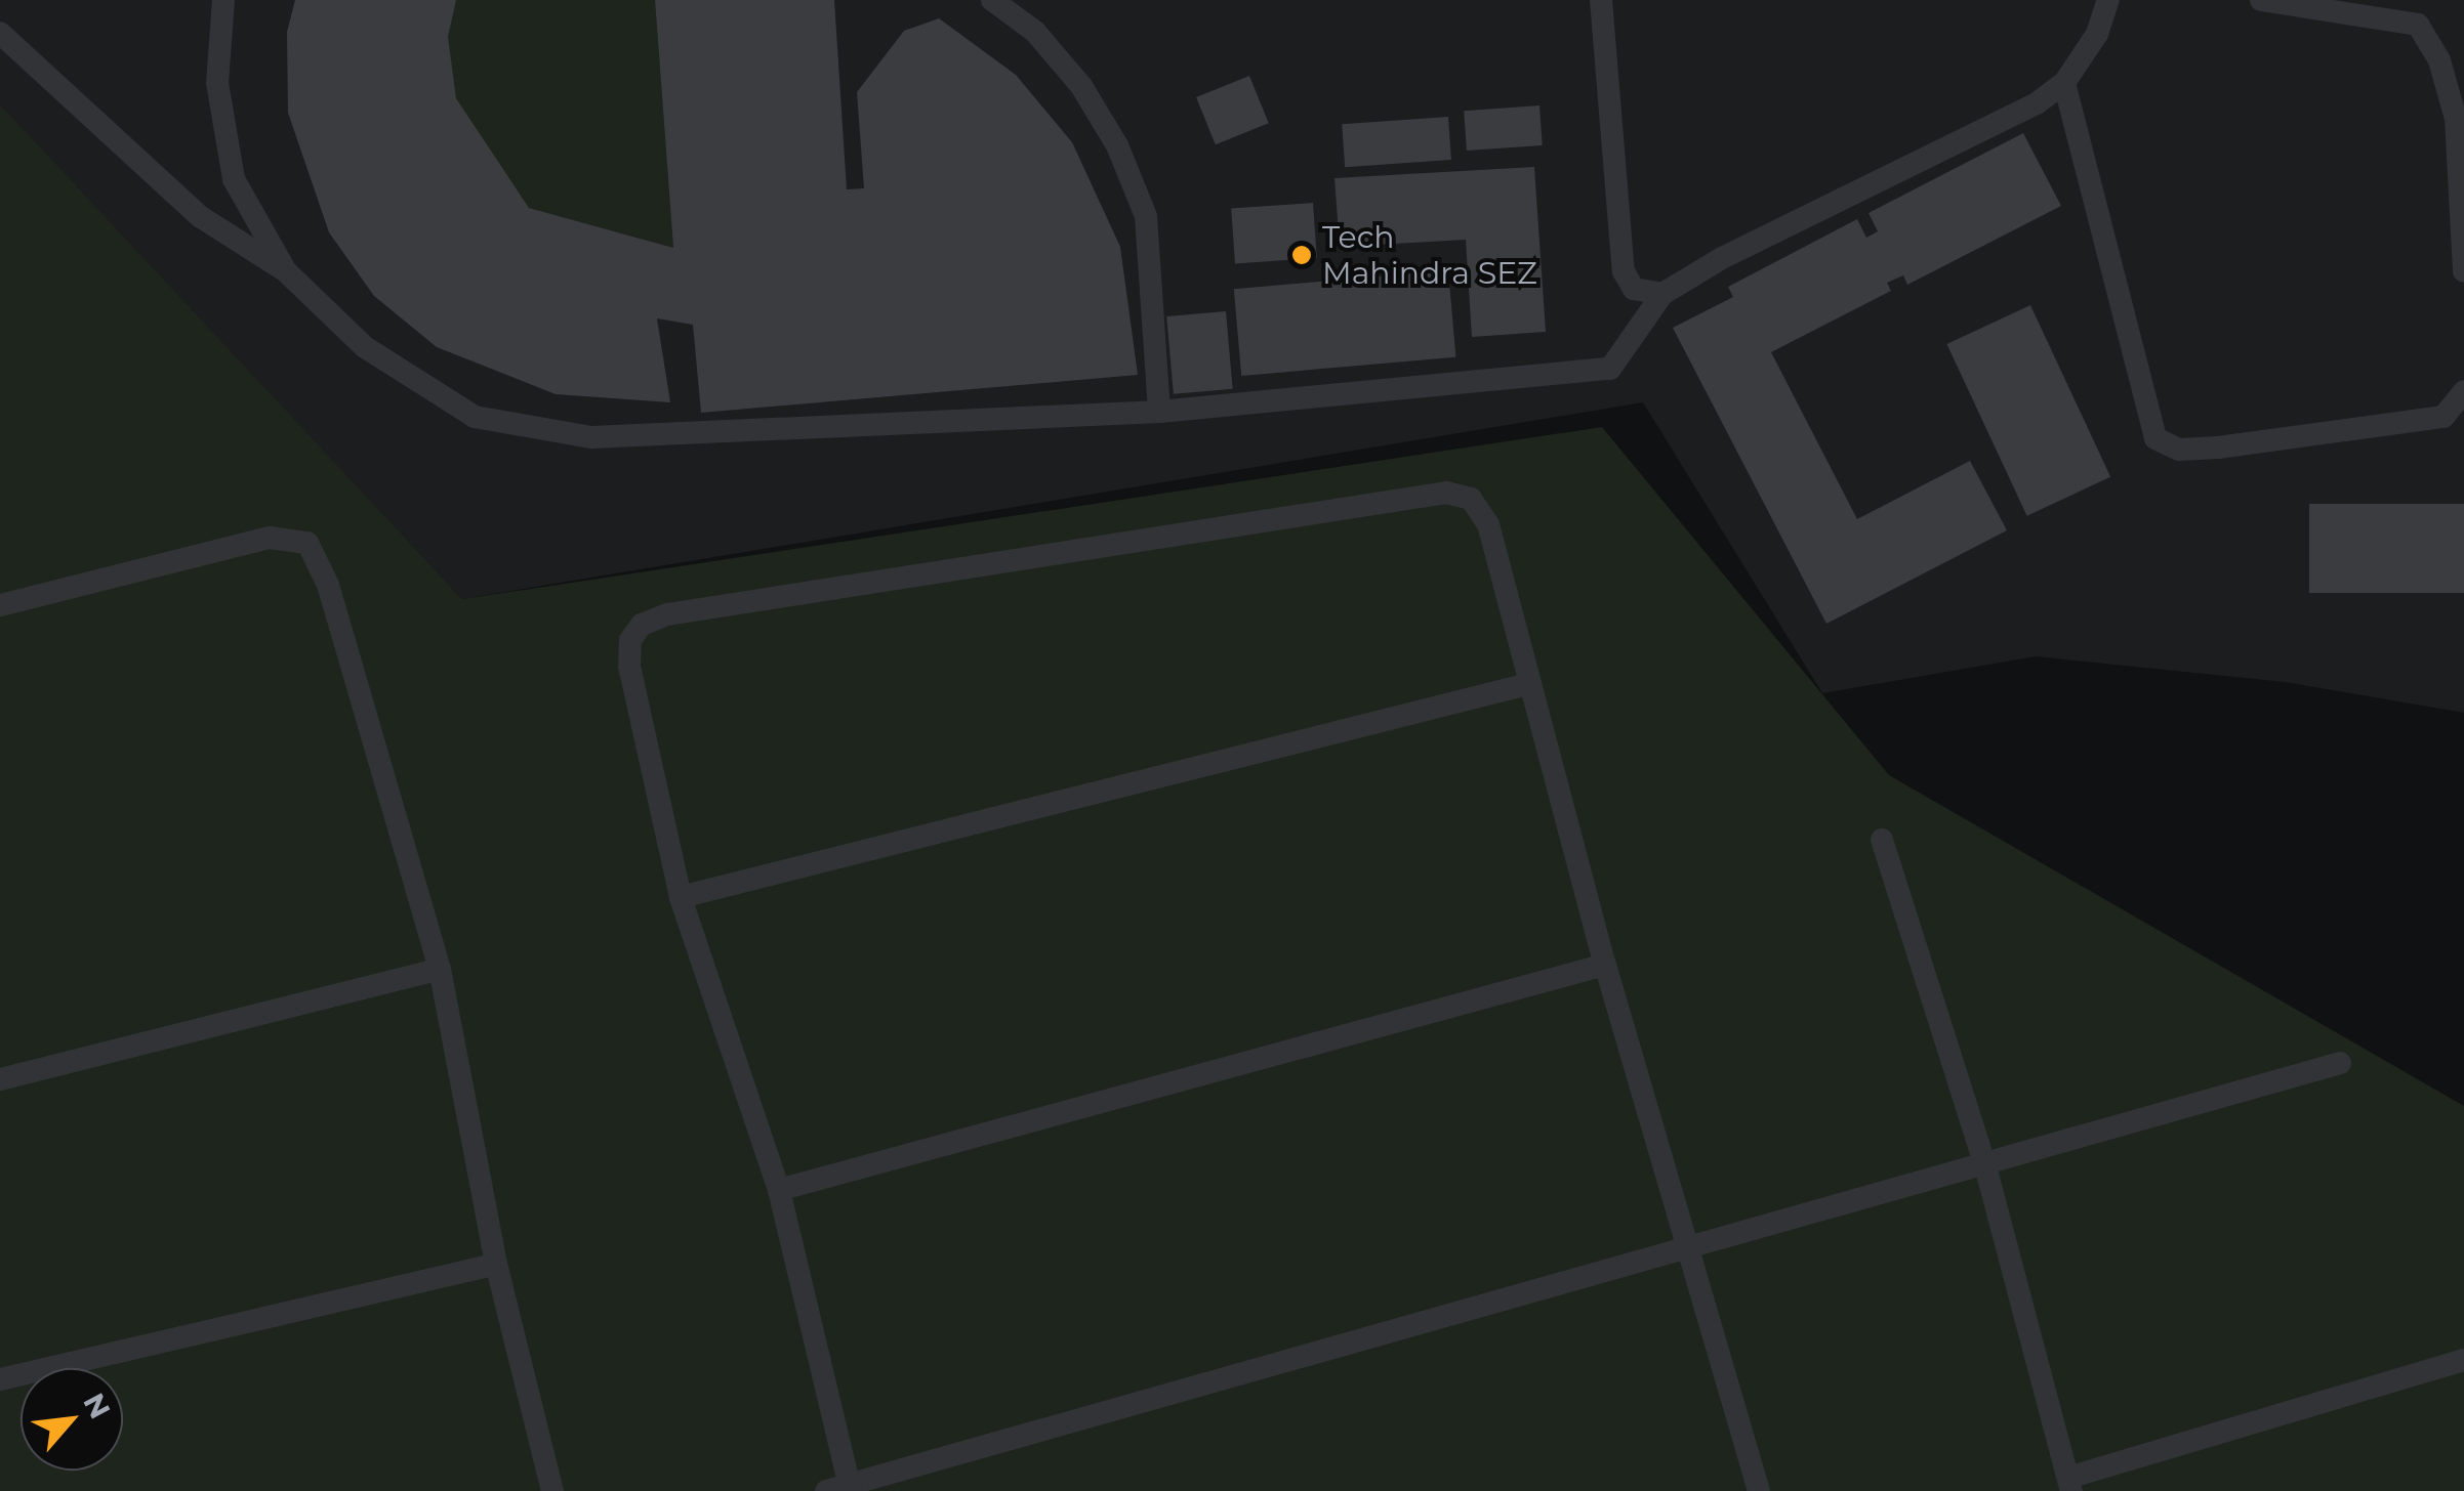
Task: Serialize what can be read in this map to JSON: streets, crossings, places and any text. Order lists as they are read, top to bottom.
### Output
{
  "places": ["Tech Mahindra SEZ"],
  "north": "top right"
}
